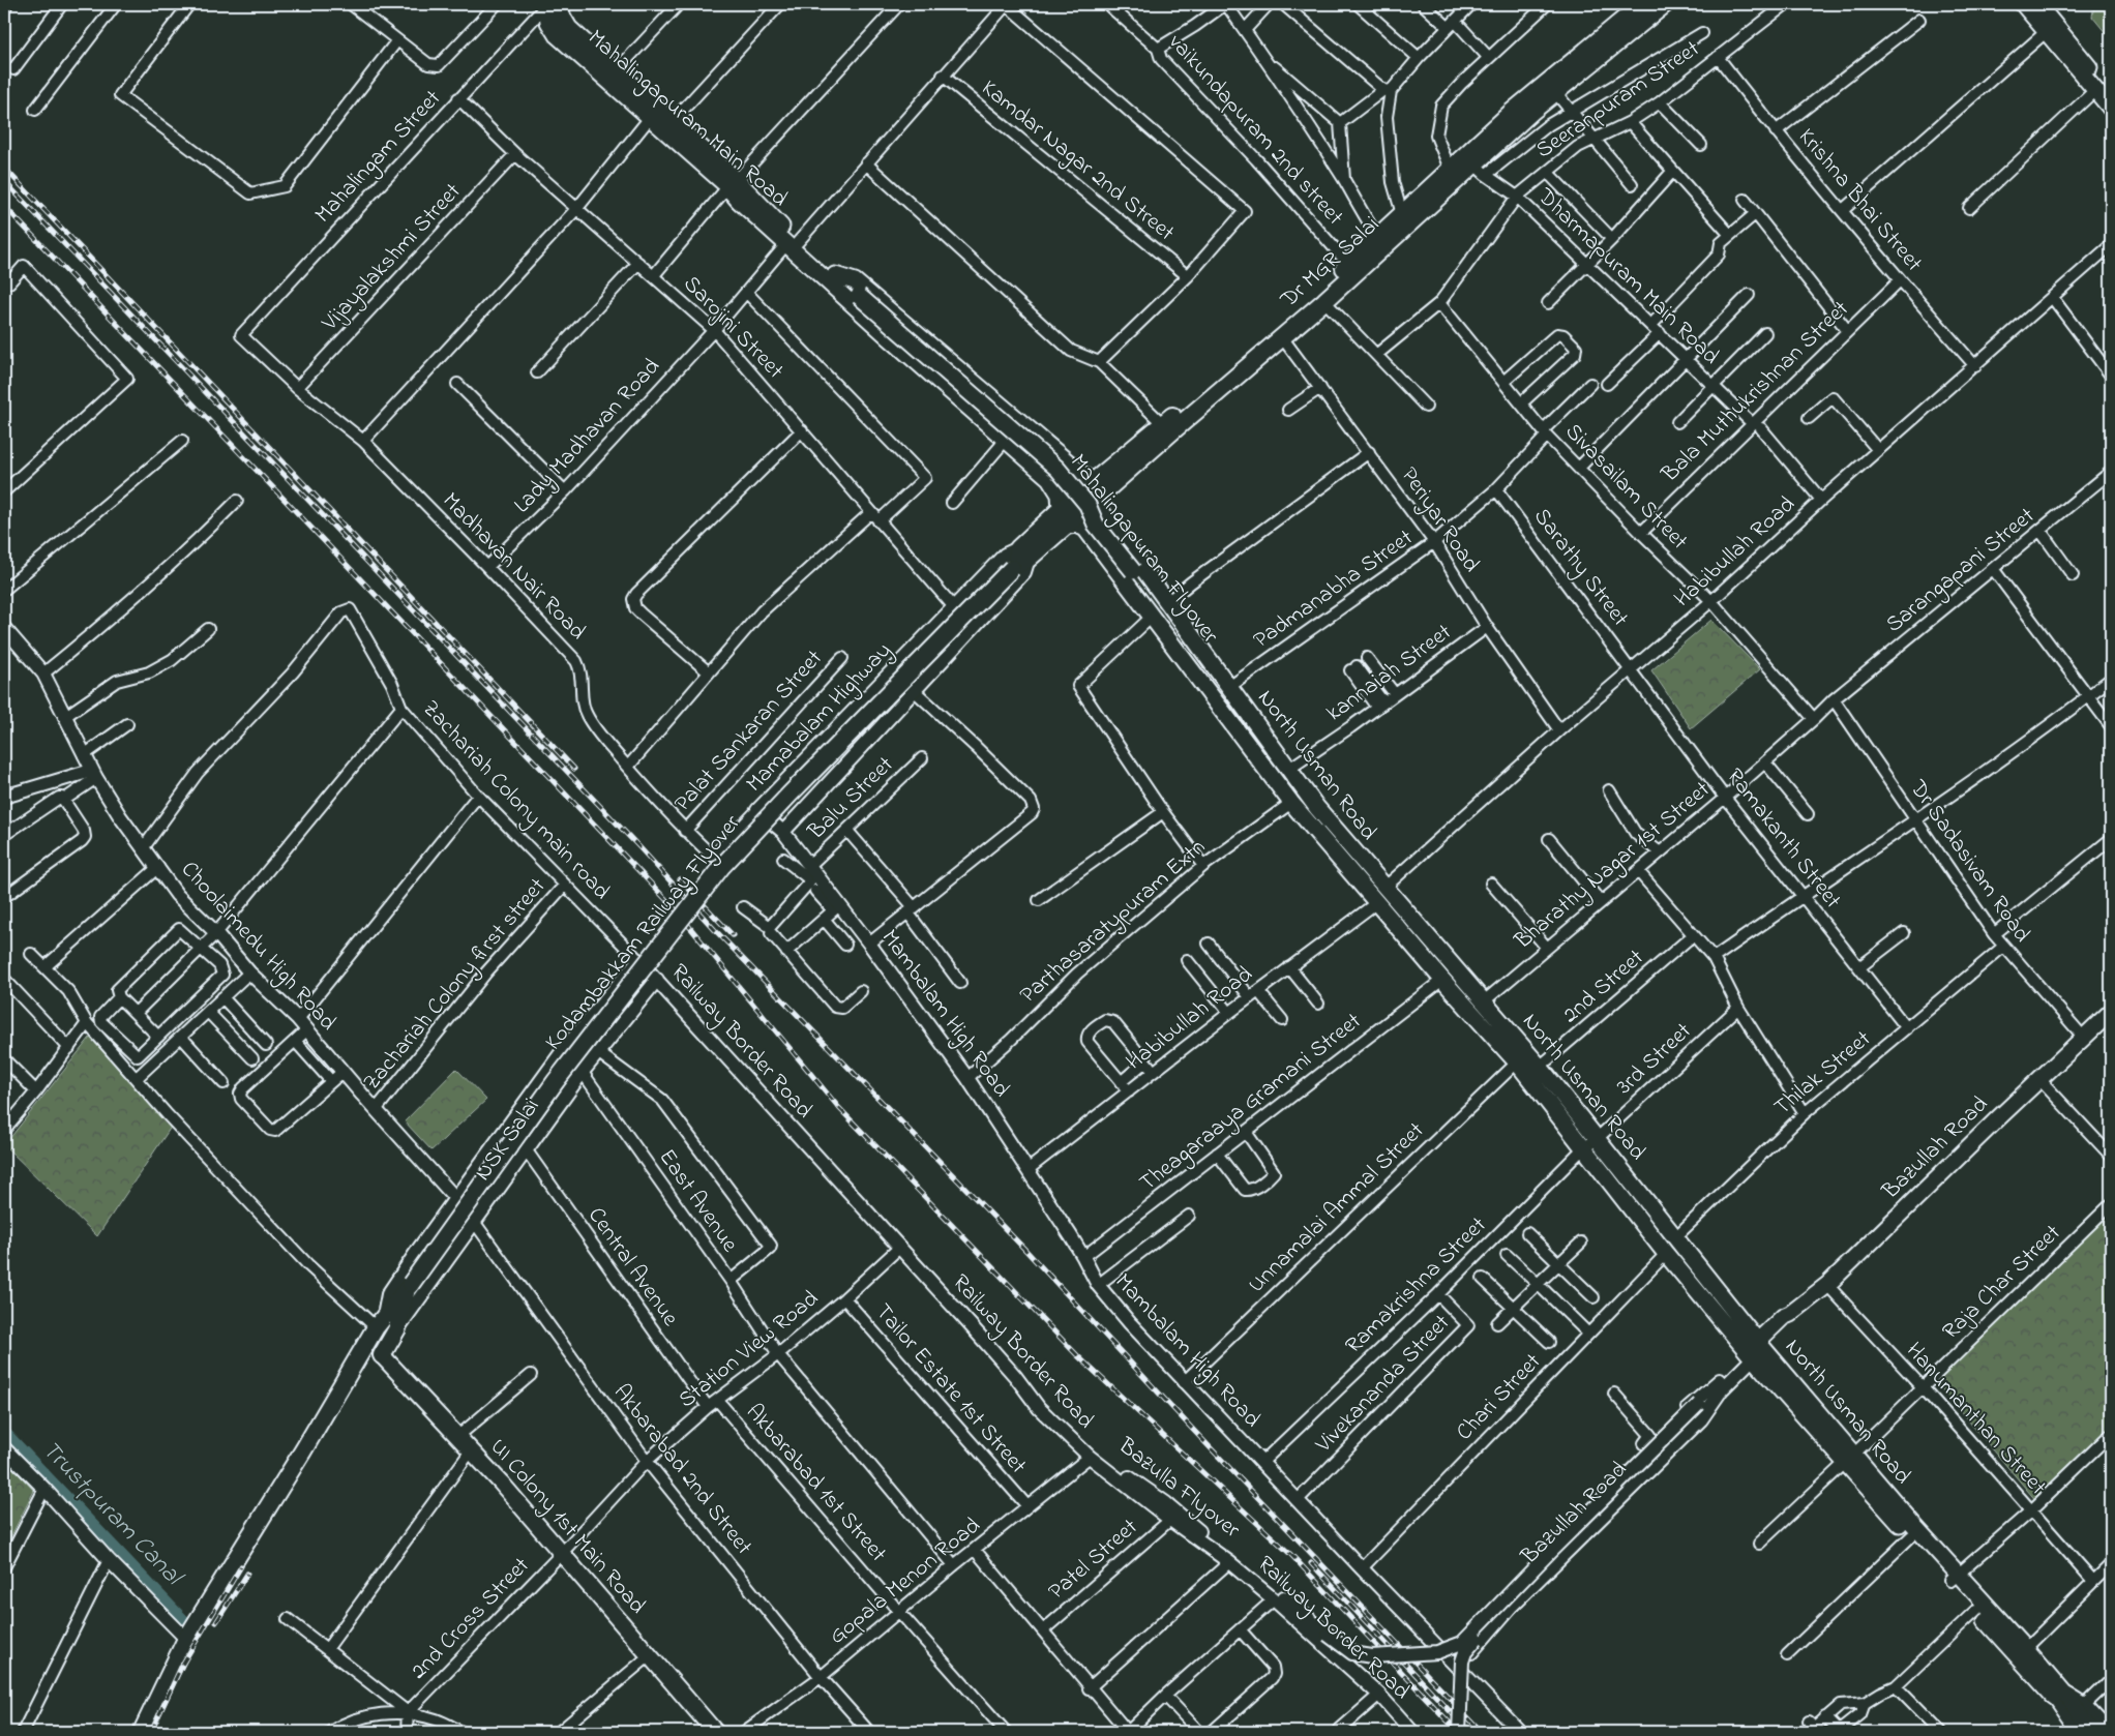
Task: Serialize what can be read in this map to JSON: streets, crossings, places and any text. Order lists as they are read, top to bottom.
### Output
{
  "streets": {
    "main road": [
      "Mahalingapuram Main Road",
      "Dr MGR Salai",
      "Mahalingapuram Flyover",
      "North Usman Road",
      "Kodambakkam Railway Flyover",
      "Bazullah Road",
      "UI Colony 1st Main Road"
    ],
    "street": [
      "Seeranpuram Street",
      "vaikundapuram 2nd street",
      "Mahalingam Street",
      "Kamdar Nagar 2nd Street",
      "Krishna Bhai Street",
      "Vijayalakshmi Street",
      "Dharmapuram Main Road",
      "Sarojini Street",
      "Bala Muthukrishnan Street",
      "Lady Madhavan Road",
      "Sivasailam Street",
      "Periyar Road",
      "Habibullah Road",
      "Madhavan Nair Road",
      "Sarathy Street",
      "Sarangapani Street",
      "Padmanabha Street",
      "kannaiah Street",
      "Mamabalam Highway",
      "Palat Sankaran Street",
      "Balu Street",
      "Zachariah Colony main road",
      "Ramakanth Street",
      "Dr Sadasivam Road",
      "Bharathy Nagar 1st Street",
      "Parthasaratypuram Extn",
      "Choolaimedu High Road",
      "Zachariah Colony first street",
      "2nd Street",
      "Mambalam High Road",
      "Railway Border Road",
      "3rd Street",
      "Thilak Street",
      "Theagaraaya Gramani Street",
      "NSK Salai",
      "East Avenue",
      "Unnamalai Ammal Street",
      "Central Avenue",
      "Raja Char Street",
      "Ramakrishna Street",
      "Station View Road",
      "Vivekananda Street",
      "Tailor Estate 1st Street",
      "Chari Street",
      "Hanumanthan Street",
      "Akbarabad 2nd Street",
      "Akbarabad 1st Street",
      "Bazulla Flyover",
      "Patel Street",
      "Gopala Menon Road",
      "2nd Cross Street"
    ]
  },
  "crossings": [
    ["Seeranpuram Street", "Krishna Bhai Street"],
    ["Seeranpuram Street", "Dharmapuram Main Road"],
    ["Seeranpuram Street", "Sivasailam Street"],
    ["Mahalingapuram Main Road", "Mahalingam Street"],
    ["Mahalingapuram Main Road", "Lady Madhavan Road"],
    ["Mahalingapuram Main Road", "Mahalingapuram Flyover"],
    ["vaikundapuram 2nd street", "Dr MGR Salai"],
    ["Mahalingam Street", "Sarojini Street"],
    ["Mahalingam Street", "Madhavan Nair Road"],
    ["Kamdar Nagar 2nd Street", "Lady Madhavan Road"],
    ["Krishna Bhai Street", "Bala Muthukrishnan Street"],
    ["Krishna Bhai Street", "Habibullah Road"],
    ["Vijayalakshmi Street", "Sarojini Street"],
    ["Vijayalakshmi Street", "Madhavan Nair Road"],
    ["Dr MGR Salai", "Dharmapuram Main Road"],
    ["Dr MGR Salai", "Periyar Road"],
    ["Dr MGR Salai", "Mamabalam Highway"],
    ["Dr MGR Salai", "North Usman Road"],
    ["Dr MGR Salai", "Kodambakkam Railway Flyover"],
    ["Dharmapuram Main Road", "Bala Muthukrishnan Street"],
    ["Dharmapuram Main Road", "Habibullah Road"],
    ["Sarojini Street", "Lady Madhavan Road"],
    ["Sarojini Street", "Mamabalam Highway"],
    ["Bala Muthukrishnan Street", "Sivasailam Street"],
    ["Lady Madhavan Road", "Madhavan Nair Road"],
    ["Sivasailam Street", "Habibullah Road"],
    ["Sivasailam Street", "Padmanabha Street"],
    ["Sivasailam Street", "Bharathy Nagar 1st Street"],
    ["Periyar Road", "Habibullah Road"],
    ["Periyar Road", "Padmanabha Street"],
    ["Periyar Road", "kannaiah Street"],
    ["Mahalingapuram Flyover", "kannaiah Street"],
    ["Mahalingapuram Flyover", "North Usman Road"],
    ["Habibullah Road", "Sarathy Street"],
    ["Habibullah Road", "North Usman Road"],
    ["Habibullah Road", "Ramakanth Street"],
    ["Habibullah Road", "Mambalam High Road"],
    ["Madhavan Nair Road", "Mamabalam Highway"],
    ["Madhavan Nair Road", "Palat Sankaran Street"],
    ["Sarathy Street", "Padmanabha Street"],
    ["Sarathy Street", "Ramakanth Street"],
    ["Sarangapani Street", "Dr Sadasivam Road"],
    ["Padmanabha Street", "North Usman Road"],
    ["kannaiah Street", "North Usman Road"],
    ["Mamabalam Highway", "Kodambakkam Railway Flyover"],
    ["Mamabalam Highway", "Mambalam High Road"],
    ["North Usman Road", "Bharathy Nagar 1st Street"],
    ["North Usman Road", "Parthasaratypuram Extn"],
    ["North Usman Road", "2nd Street"],
    ["North Usman Road", "3rd Street"],
    ["North Usman Road", "Thilak Street"],
    ["North Usman Road", "Theagaraaya Gramani Street"],
    ["North Usman Road", "Bazullah Road"],
    ["North Usman Road", "Unnamalai Ammal Street"],
    ["North Usman Road", "Raja Char Street"],
    ["North Usman Road", "Ramakrishna Street"],
    ["North Usman Road", "Chari Street"],
    ["Balu Street", "Mambalam High Road"],
    ["Zachariah Colony main road", "Choolaimedu High Road"],
    ["Zachariah Colony main road", "Zachariah Colony first street"],
    ["Zachariah Colony main road", "Railway Border Road"],
    ["Ramakanth Street", "Bharathy Nagar 1st Street"],
    ["Ramakanth Street", "Thilak Street"],
    ["Dr Sadasivam Road", "Thilak Street"],
    ["Dr Sadasivam Road", "Bazullah Road"],
    ["Parthasaratypuram Extn", "Mambalam High Road"],
    ["Kodambakkam Railway Flyover", "NSK Salai"],
    ["Kodambakkam Railway Flyover", "UI Colony 1st Main Road"],
    ["Choolaimedu High Road", "Zachariah Colony first street"],
    ["Mambalam High Road", "Theagaraaya Gramani Street"],
    ["Mambalam High Road", "Bazullah Road"],
    ["Mambalam High Road", "Unnamalai Ammal Street"],
    ["Mambalam High Road", "Ramakrishna Street"],
    ["Mambalam High Road", "Vivekananda Street"],
    ["Mambalam High Road", "Chari Street"],
    ["Railway Border Road", "NSK Salai"],
    ["Railway Border Road", "Station View Road"],
    ["Railway Border Road", "Bazulla Flyover"],
    ["Railway Border Road", "Patel Street"],
    ["Railway Border Road", "Gopala Menon Road"],
    ["3rd Street", "Ramakrishna Street"],
    ["NSK Salai", "East Avenue"],
    ["NSK Salai", "Central Avenue"],
    ["NSK Salai", "Akbarabad 2nd Street"],
    ["Bazullah Road", "Hanumanthan Street"],
    ["Bazullah Road", "Bazulla Flyover"],
    ["East Avenue", "Station View Road"],
    ["East Avenue", "Gopala Menon Road"],
    ["Central Avenue", "Station View Road"],
    ["Raja Char Street", "Hanumanthan Street"],
    ["Ramakrishna Street", "Vivekananda Street"],
    ["Station View Road", "Tailor Estate 1st Street"],
    ["Station View Road", "Akbarabad 2nd Street"],
    ["Station View Road", "Akbarabad 1st Street"],
    ["Station View Road", "UI Colony 1st Main Road"],
    ["Station View Road", "2nd Cross Street"],
    ["Tailor Estate 1st Street", "Gopala Menon Road"],
    ["Akbarabad 2nd Street", "Gopala Menon Road"],
    ["Akbarabad 1st Street", "Gopala Menon Road"],
    ["UI Colony 1st Main Road", "2nd Cross Street"]
  ],
  "water": ["Trustpuram Canal"]
}
